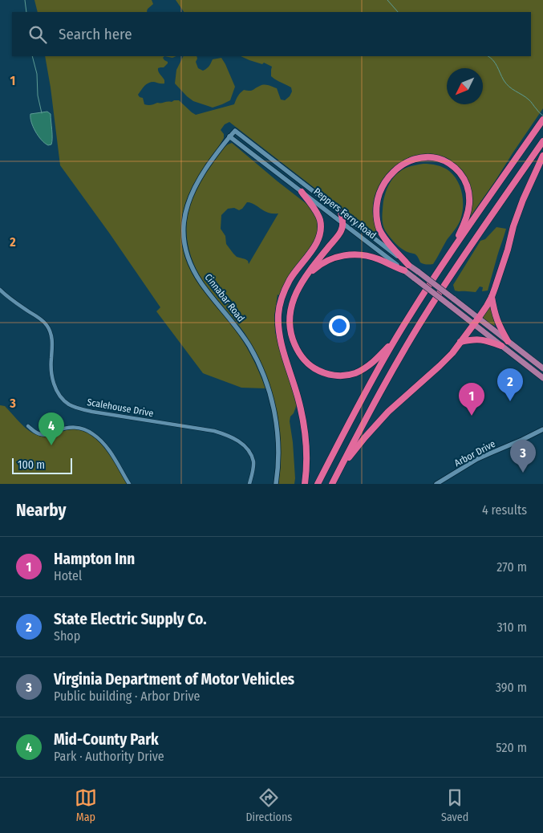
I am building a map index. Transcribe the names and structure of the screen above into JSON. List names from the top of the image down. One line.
{"streets":{"main road":["Peppers Ferry Road"],"street":["Cinnabar Road","Scalehouse Drive","Arbor Drive"]},"crossings":[["Peppers Ferry Road","Cinnabar Road"]],"scale_bar":"100 m","north":"bottom left","page":{"search":"Search here","pins":["2","1","4","3"],"scale":"100 m","heading":["Nearby","4 results"],"list":[{"mark":"1","name":"Hampton Inn","note":"Hotel","value":"270 m"},{"mark":"2","name":"State Electric Supply Co.","note":"Shop","value":"310 m"},{"mark":"3","name":"Virginia Department of Motor Vehicles","note":"Public building · Arbor Drive","value":"390 m"},{"mark":"4","name":"Mid-County Park","note":"Park · Authority Drive","value":"520 m"}],"nav":["Map","Directions","Saved"]},"grid":{"rows":["1","2","3"]}}
